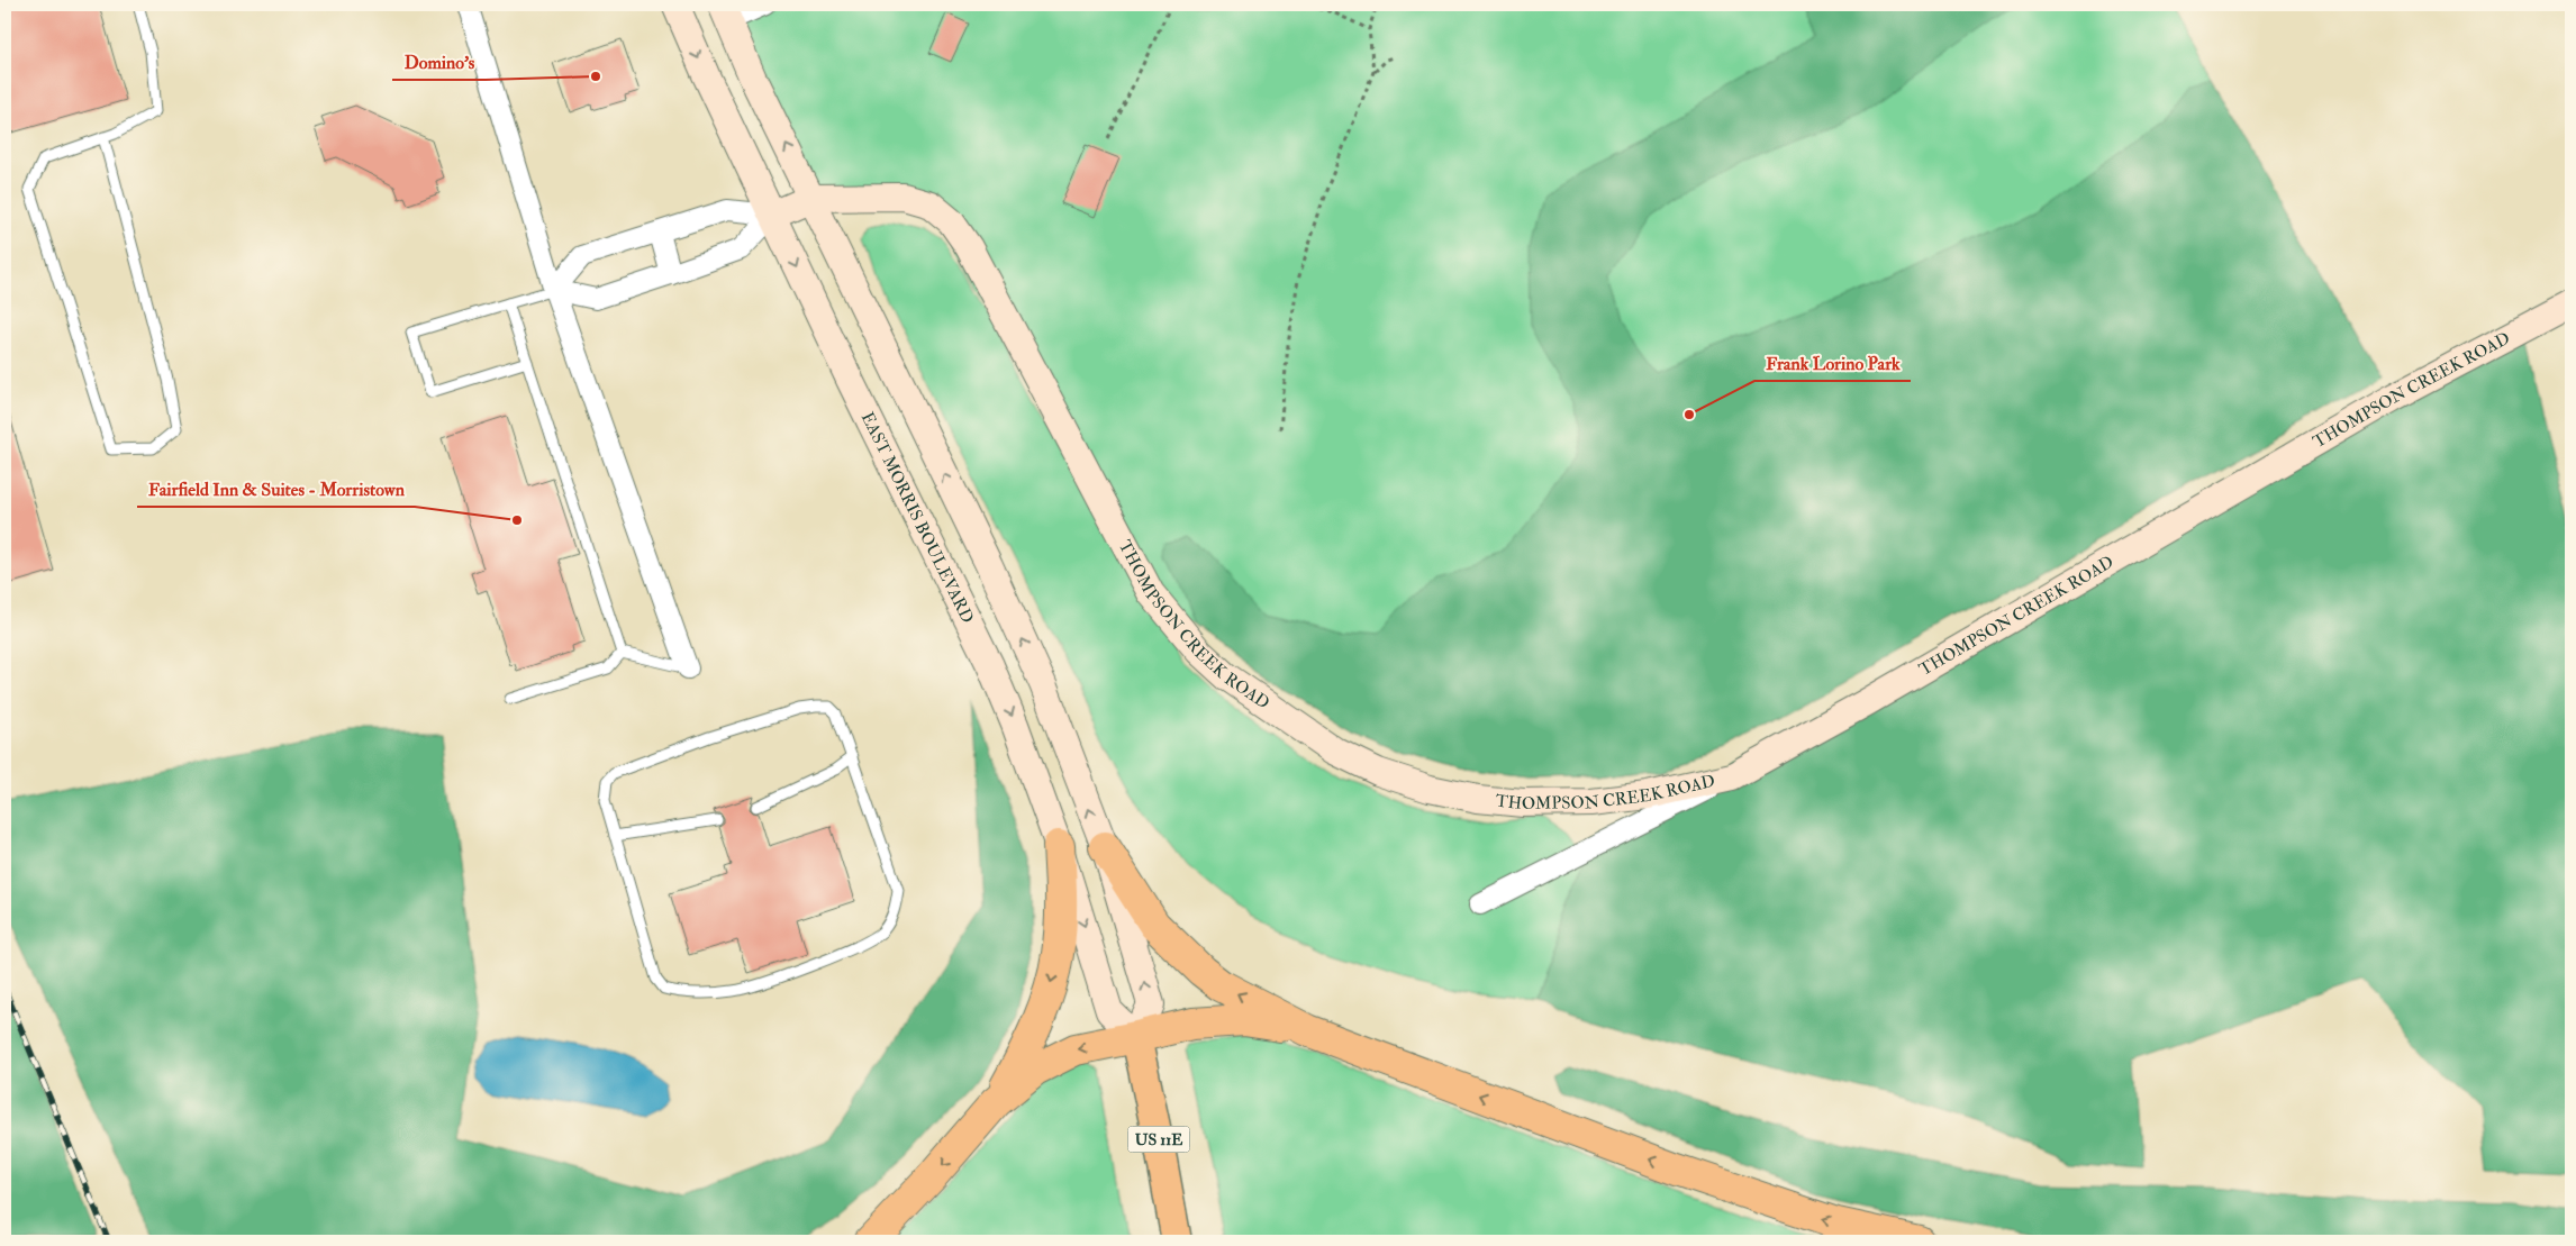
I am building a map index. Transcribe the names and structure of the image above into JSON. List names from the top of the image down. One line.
{"streets":{"main road":["THOMPSON CREEK ROAD","EAST MORRIS BOULEVARD","US 11E"]},"crossings":[["EAST MORRIS BOULEVARD","US 11E"]],"places":["Domino's","Frank Lorino Park","Fairfield Inn & Suites - Morristown"]}
